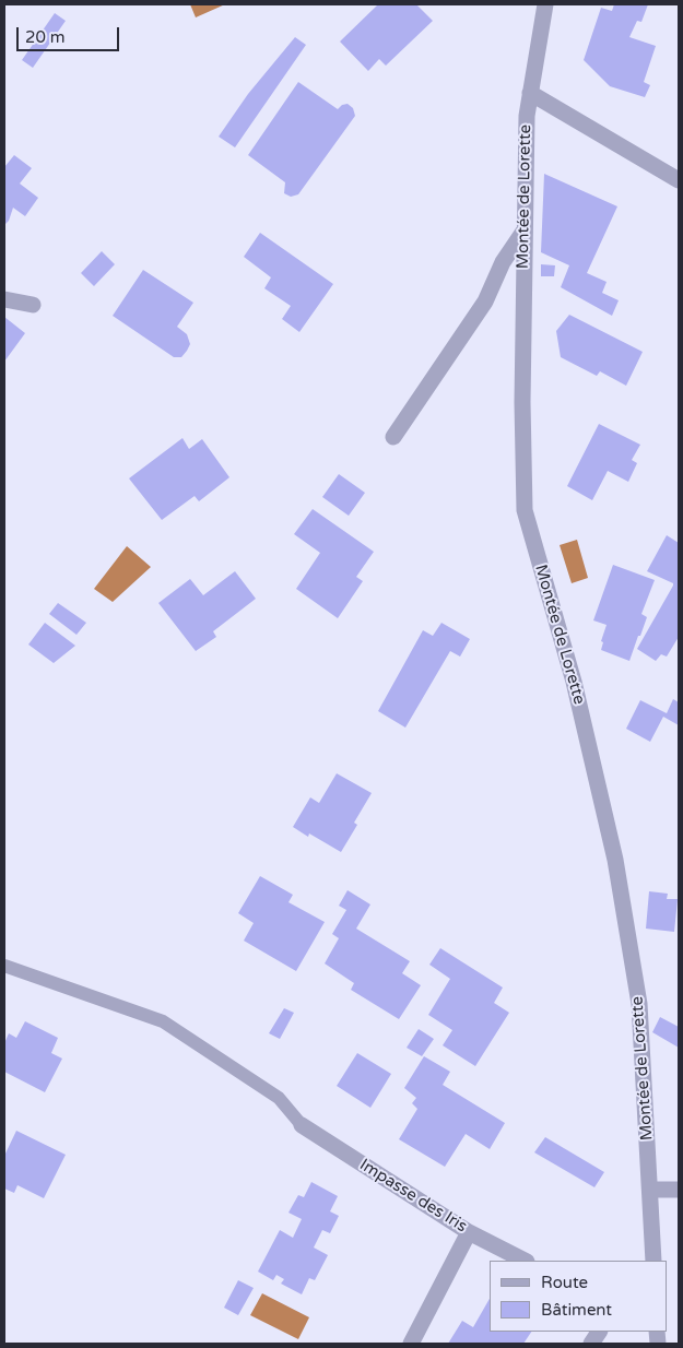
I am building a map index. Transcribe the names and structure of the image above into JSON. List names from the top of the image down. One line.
{"streets":{"street":["Montée de Lorette","Impasse des Iris"]},"legend":["Route","Bâtiment"],"scale_bar":"20 m"}
